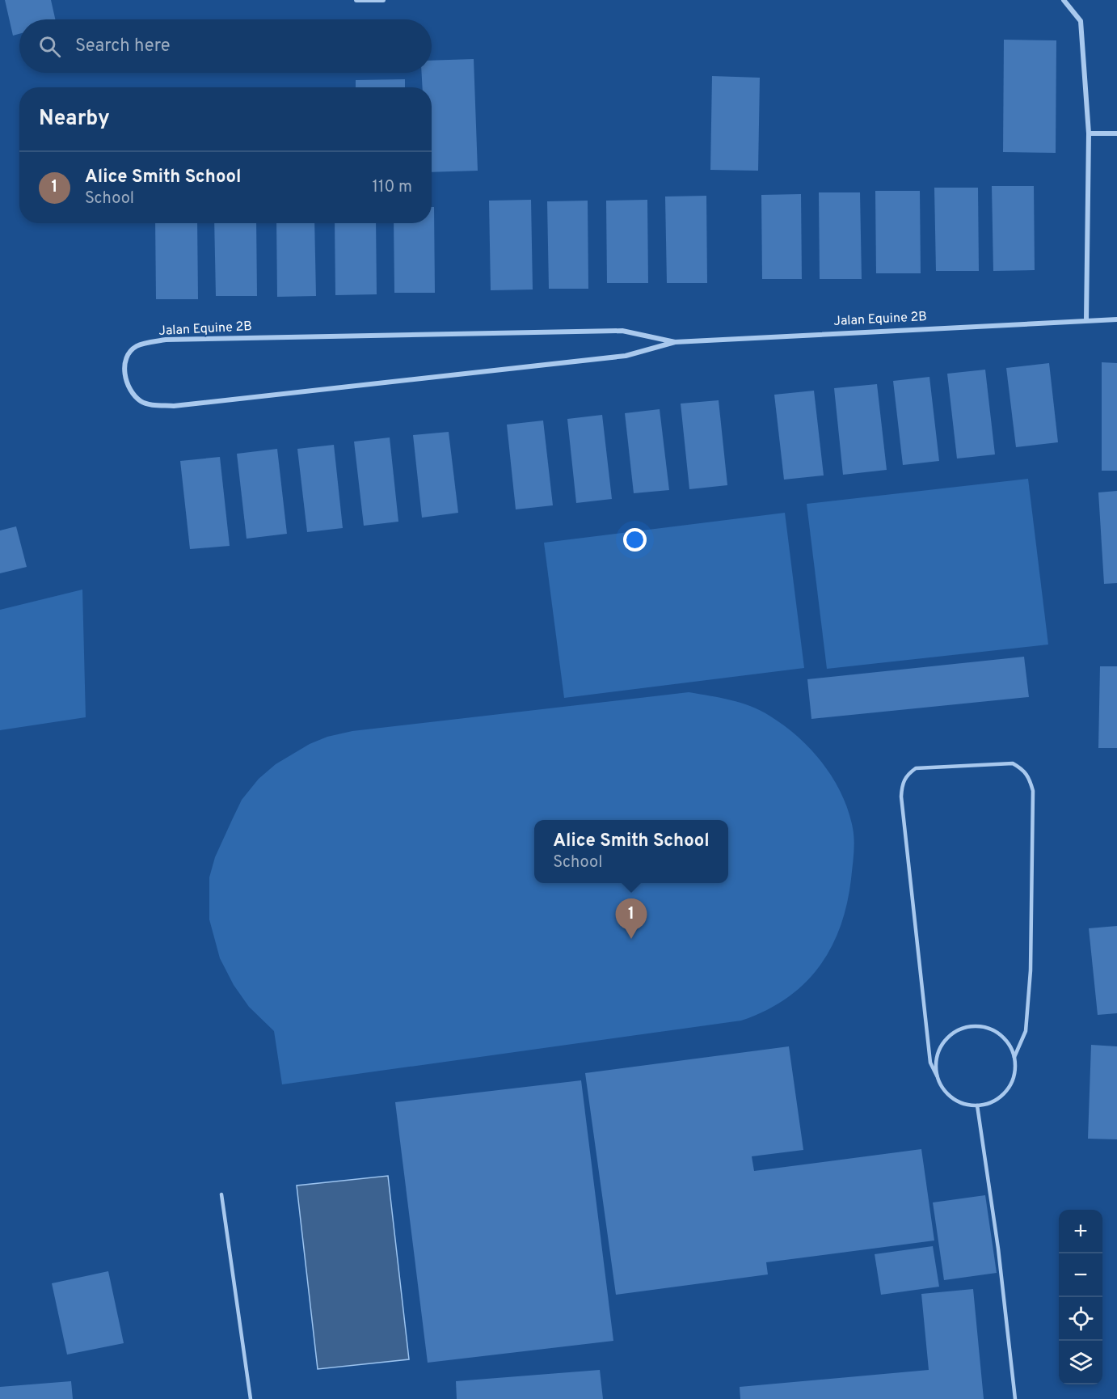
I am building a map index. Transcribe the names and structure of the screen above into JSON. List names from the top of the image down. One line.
{"streets":{"street":["Jalan Equine 2B"]},"page":{"search":"Search here","heading":"Nearby","list":[{"mark":"1","name":"Alice Smith School","note":"School","value":"110 m"}],"popup":["Alice Smith School","School"],"pins":"1","map_buttons":["+","−"]}}
